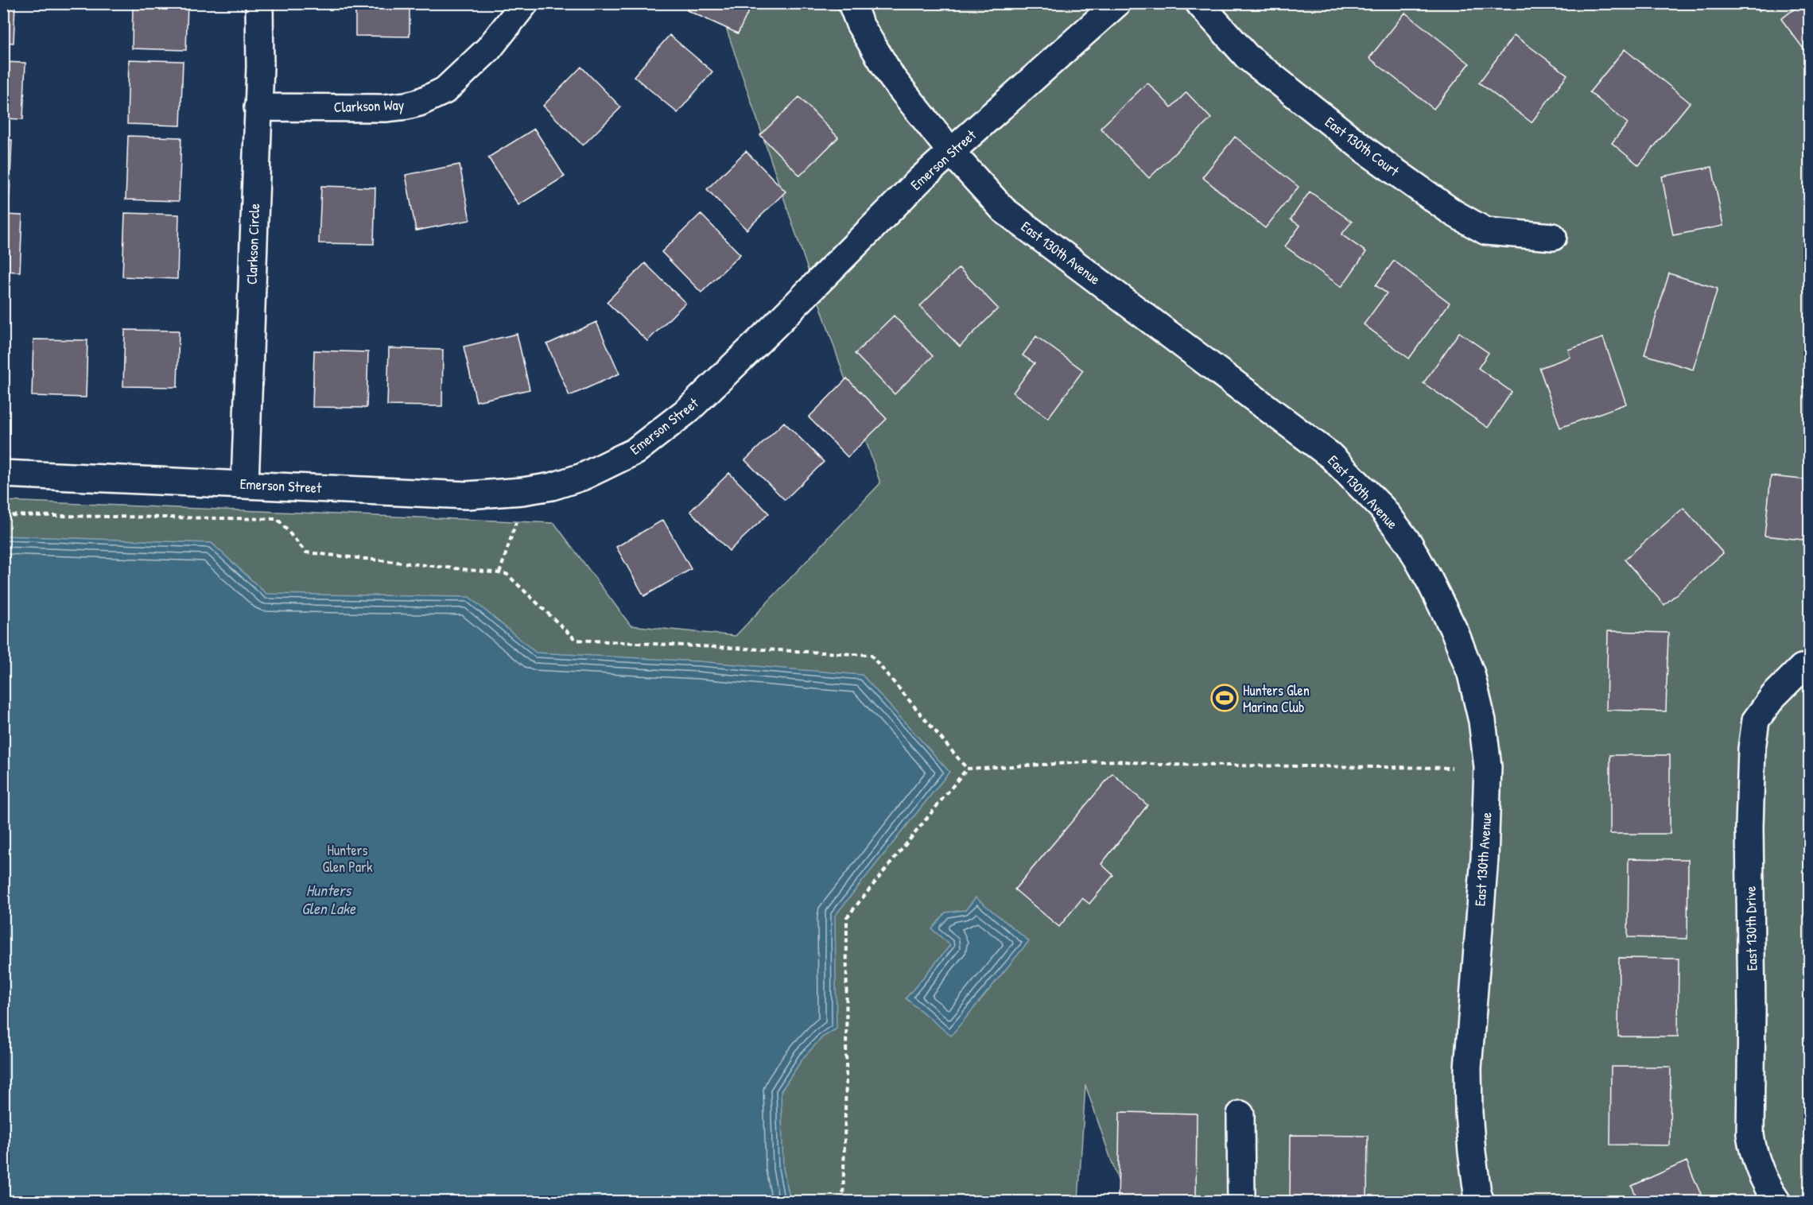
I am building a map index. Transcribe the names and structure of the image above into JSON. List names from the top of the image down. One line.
{"streets":{"street":["Clarkson Way","East 130th Court","Emerson Street","Clarkson Circle","East 130th Avenue","East 130th Drive"]},"crossings":[["Clarkson Way","Clarkson Circle"],["Emerson Street","Clarkson Circle"],["Emerson Street","East 130th Avenue"]],"water":["Hunters Glen Lake"],"parks":["Hunters Glen Park"],"places":{"sports":["Hunters Glen Marina Club"]}}
